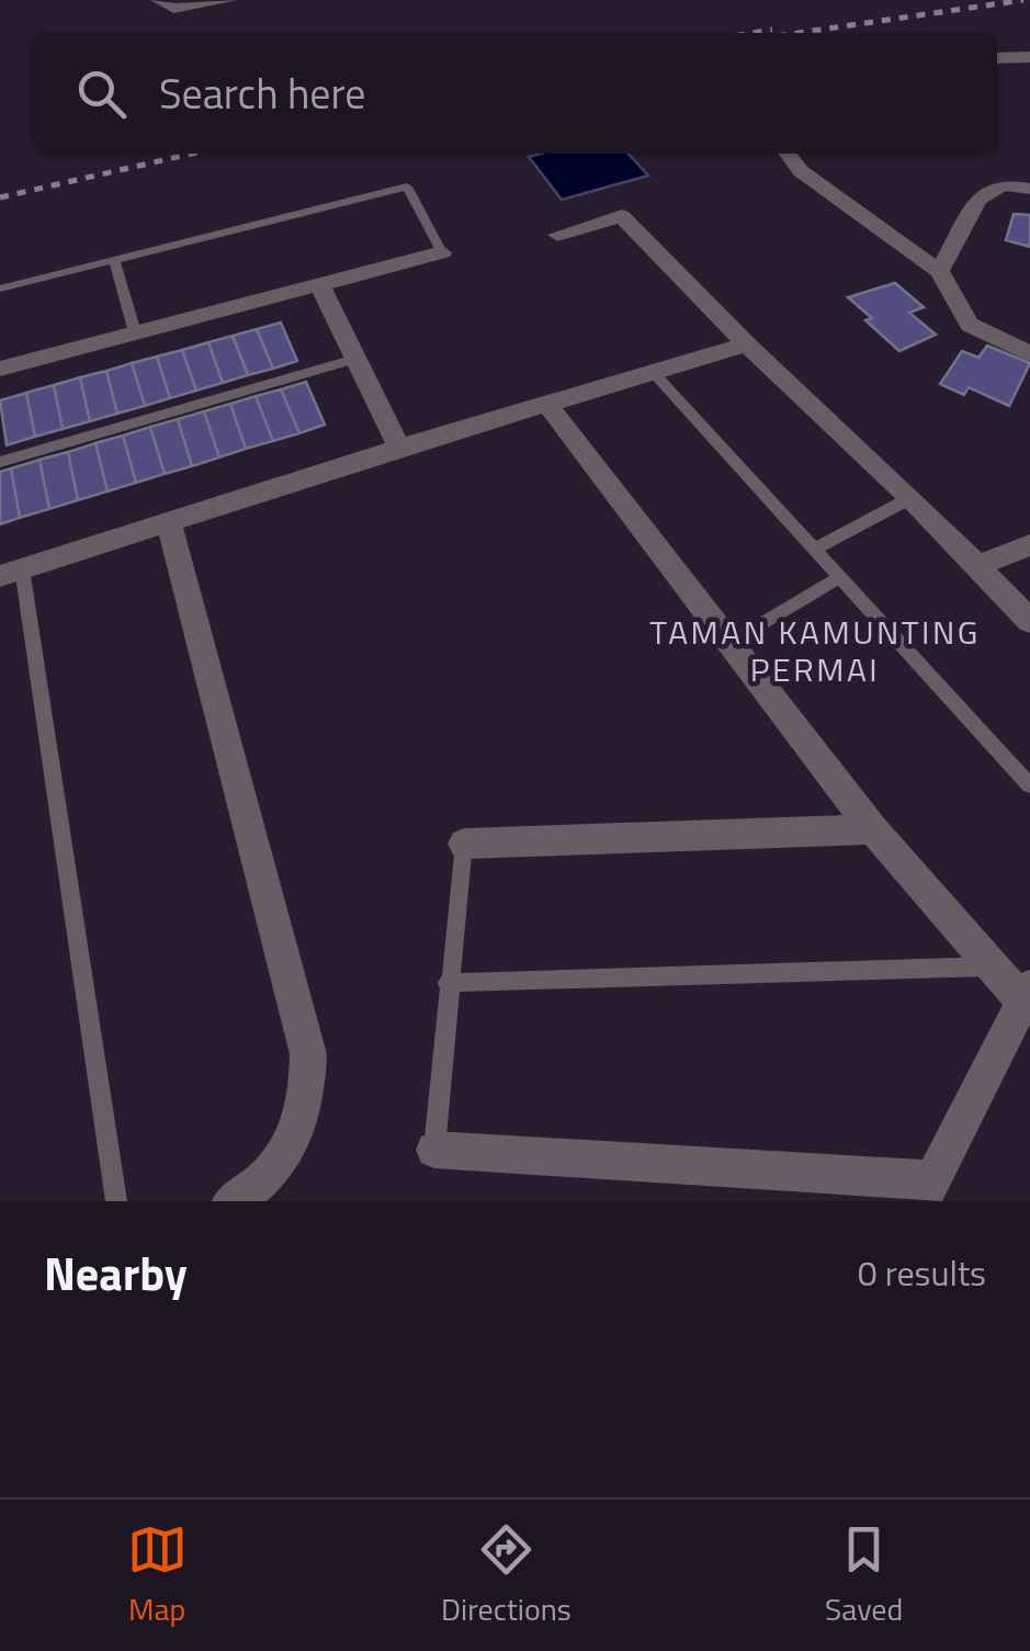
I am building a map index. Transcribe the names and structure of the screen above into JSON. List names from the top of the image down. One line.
{"districts":["TAMAN KAMUNTING PERMAI"],"page":{"search":"Search here","heading":["Nearby","0 results"],"nav":["Map","Directions","Saved"]}}
